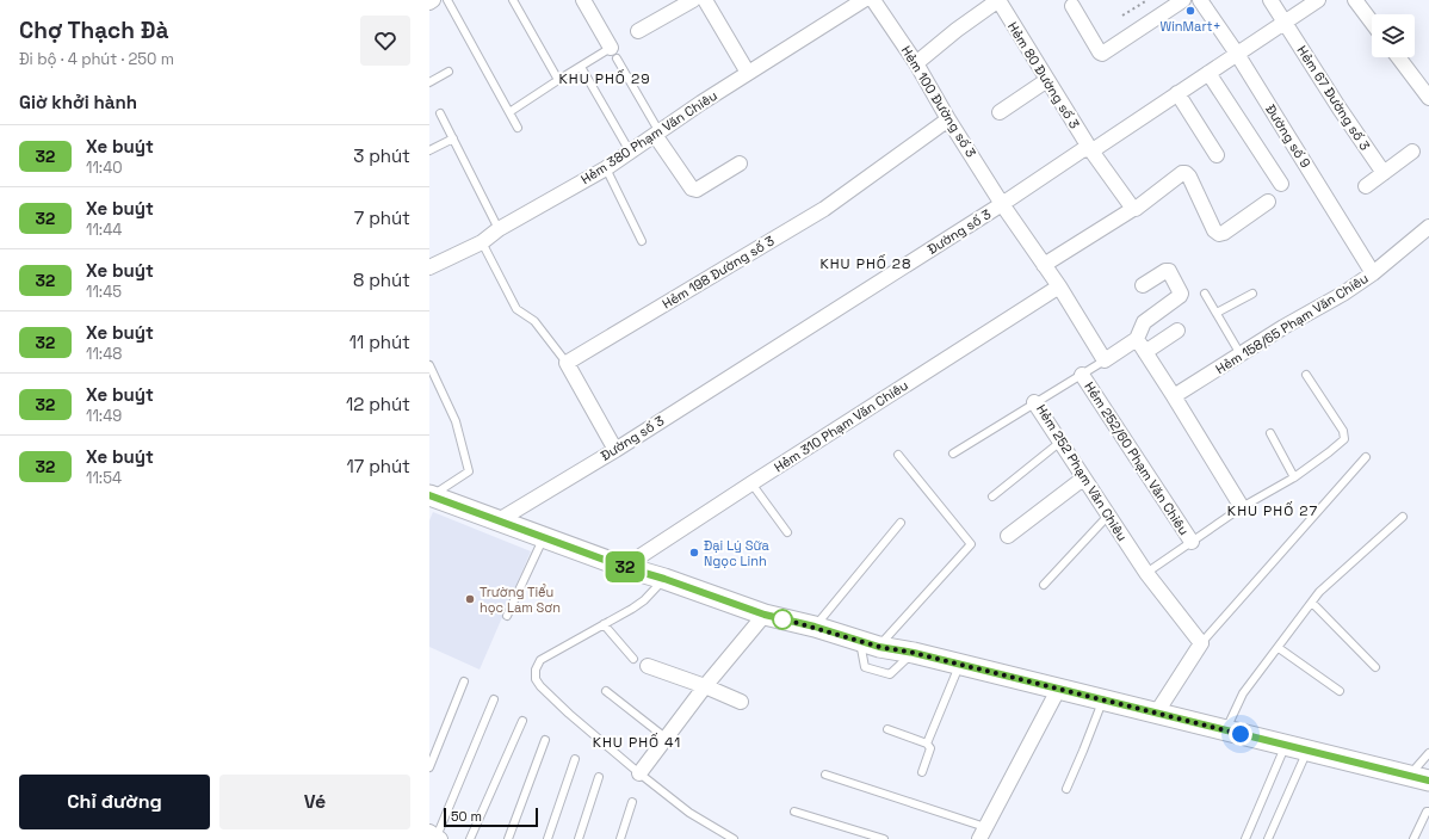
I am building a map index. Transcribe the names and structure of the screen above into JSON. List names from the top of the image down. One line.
{"streets":{"street":["Hẻm 80 Đường số 3","Hẻm 67 Đường số 3","Hẻm 100 Đường số 3","Đường số 9","Hẻm 380 Phạm Văn Chiêu","Đường số 3","Hẻm 198 Đường số 3","Hẻm 158/65 Phạm Văn Chiêu","Hẻm 310 Phạm Văn Chiêu","Hẻm 252/60 Phạm Văn Chiêu","Hẻm 252 Phạm Văn Chiêu"]},"crossings":[["Hẻm 80 Đường số 3","Đường số 3"],["Hẻm 67 Đường số 3","Đường số 3"],["Hẻm 100 Đường số 3","Đường số 3"],["Hẻm 100 Đường số 3","Hẻm 198 Đường số 3"],["Đường số 9","Đường số 3"],["Đường số 9","Hẻm 158/65 Phạm Văn Chiêu"],["Hẻm 252/60 Phạm Văn Chiêu","Hẻm 252 Phạm Văn Chiêu"]],"districts":["KHU PHỐ 29","KHU PHỐ 28","KHU PHỐ 27","KHU PHỐ 41"],"places":["WinMart+","Đại Lý Sữa Ngọc Linh","Trường Tiểu học Lam Sơn"],"lines":["bus line 32"],"scale_bar":"50 m","page":{"heading":[["Chợ Thạch Đà","Đi bộ · 4 phút · 250 m"],"Giờ khởi hành"],"on_map":"32","list":[{"mark":"32","name":"Xe buýt","note":"11:40","value":"3 phút"},{"mark":"32","name":"Xe buýt","note":"11:44","value":"7 phút"},{"mark":"32","name":"Xe buýt","note":"11:45","value":"8 phút"},{"mark":"32","name":"Xe buýt","note":"11:48","value":"11 phút"},{"mark":"32","name":"Xe buýt","note":"11:49","value":"12 phút"},{"mark":"32","name":"Xe buýt","note":"11:54","value":"17 phút"}],"buttons":["Chỉ đường","Vé"],"scale":"50 m"}}
